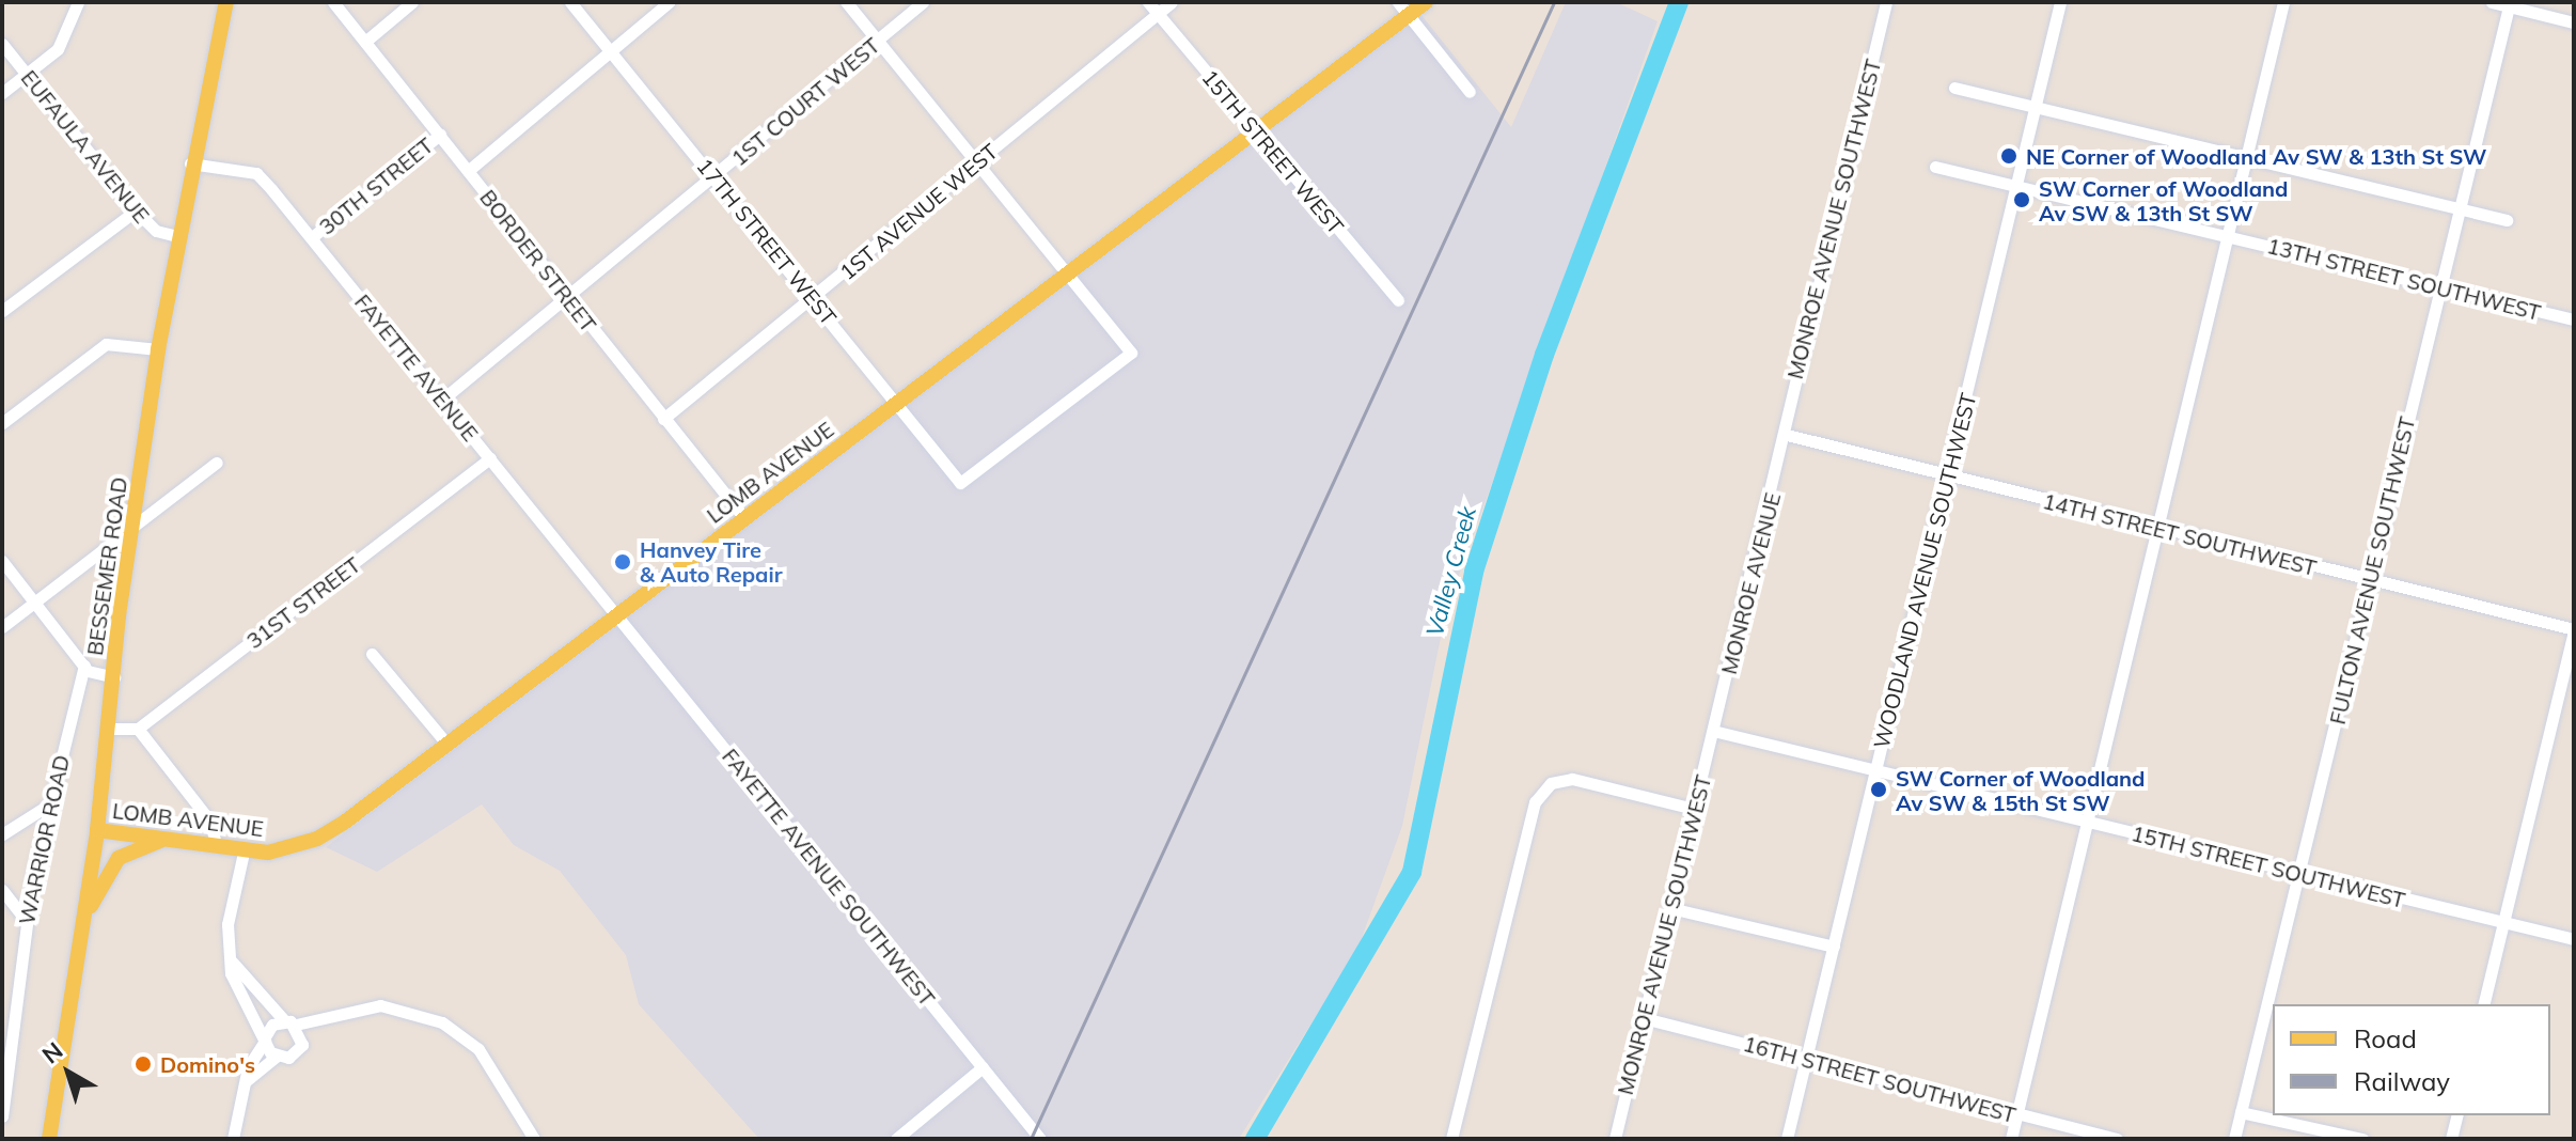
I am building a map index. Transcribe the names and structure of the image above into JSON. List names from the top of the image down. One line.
{"streets":{"main road":["LOMB AVENUE","BESSEMER ROAD"],"street":["1ST COURT WEST","EUFAULA AVENUE","15TH STREET WEST","30TH STREET","1ST AVENUE WEST","MONROE AVENUE SOUTHWEST","17TH STREET WEST","BORDER STREET","13TH STREET SOUTHWEST","FAYETTE AVENUE","14TH STREET SOUTHWEST","WOODLAND AVENUE SOUTHWEST","FULTON AVENUE SOUTHWEST","MONROE AVENUE","31ST STREET","WARRIOR ROAD","15TH STREET SOUTHWEST","FAYETTE AVENUE SOUTHWEST","16TH STREET SOUTHWEST"]},"crossings":[["1ST COURT WEST","17TH STREET WEST"],["1ST COURT WEST","BORDER STREET"],["EUFAULA AVENUE","BESSEMER ROAD"],["15TH STREET WEST","1ST AVENUE WEST"],["15TH STREET WEST","LOMB AVENUE"],["30TH STREET","BORDER STREET"],["30TH STREET","FAYETTE AVENUE"],["1ST AVENUE WEST","17TH STREET WEST"],["1ST AVENUE WEST","BORDER STREET"],["MONROE AVENUE SOUTHWEST","14TH STREET SOUTHWEST"],["MONROE AVENUE SOUTHWEST","MONROE AVENUE"],["MONROE AVENUE SOUTHWEST","15TH STREET SOUTHWEST"],["MONROE AVENUE SOUTHWEST","16TH STREET SOUTHWEST"],["17TH STREET WEST","LOMB AVENUE"],["BORDER STREET","LOMB AVENUE"],["13TH STREET SOUTHWEST","WOODLAND AVENUE SOUTHWEST"],["13TH STREET SOUTHWEST","FULTON AVENUE SOUTHWEST"],["FAYETTE AVENUE","LOMB AVENUE"],["FAYETTE AVENUE","BESSEMER ROAD"],["FAYETTE AVENUE","31ST STREET"],["FAYETTE AVENUE","FAYETTE AVENUE SOUTHWEST"],["LOMB AVENUE","BESSEMER ROAD"],["LOMB AVENUE","FAYETTE AVENUE SOUTHWEST"],["14TH STREET SOUTHWEST","WOODLAND AVENUE SOUTHWEST"],["14TH STREET SOUTHWEST","FULTON AVENUE SOUTHWEST"],["14TH STREET SOUTHWEST","MONROE AVENUE"],["WOODLAND AVENUE SOUTHWEST","15TH STREET SOUTHWEST"],["WOODLAND AVENUE SOUTHWEST","16TH STREET SOUTHWEST"],["FULTON AVENUE SOUTHWEST","15TH STREET SOUTHWEST"],["MONROE AVENUE","15TH STREET SOUTHWEST"]],"water":["Valley Creek"],"places":["NE Corner of Woodland Av SW & 13th St SW","SW Corner of Woodland Av SW & 13th St SW","Hanvey Tire & Auto Repair","SW Corner of Woodland Av SW & 15th St SW","Domino's"],"legend":["Road","Railway"],"north":"top left"}
